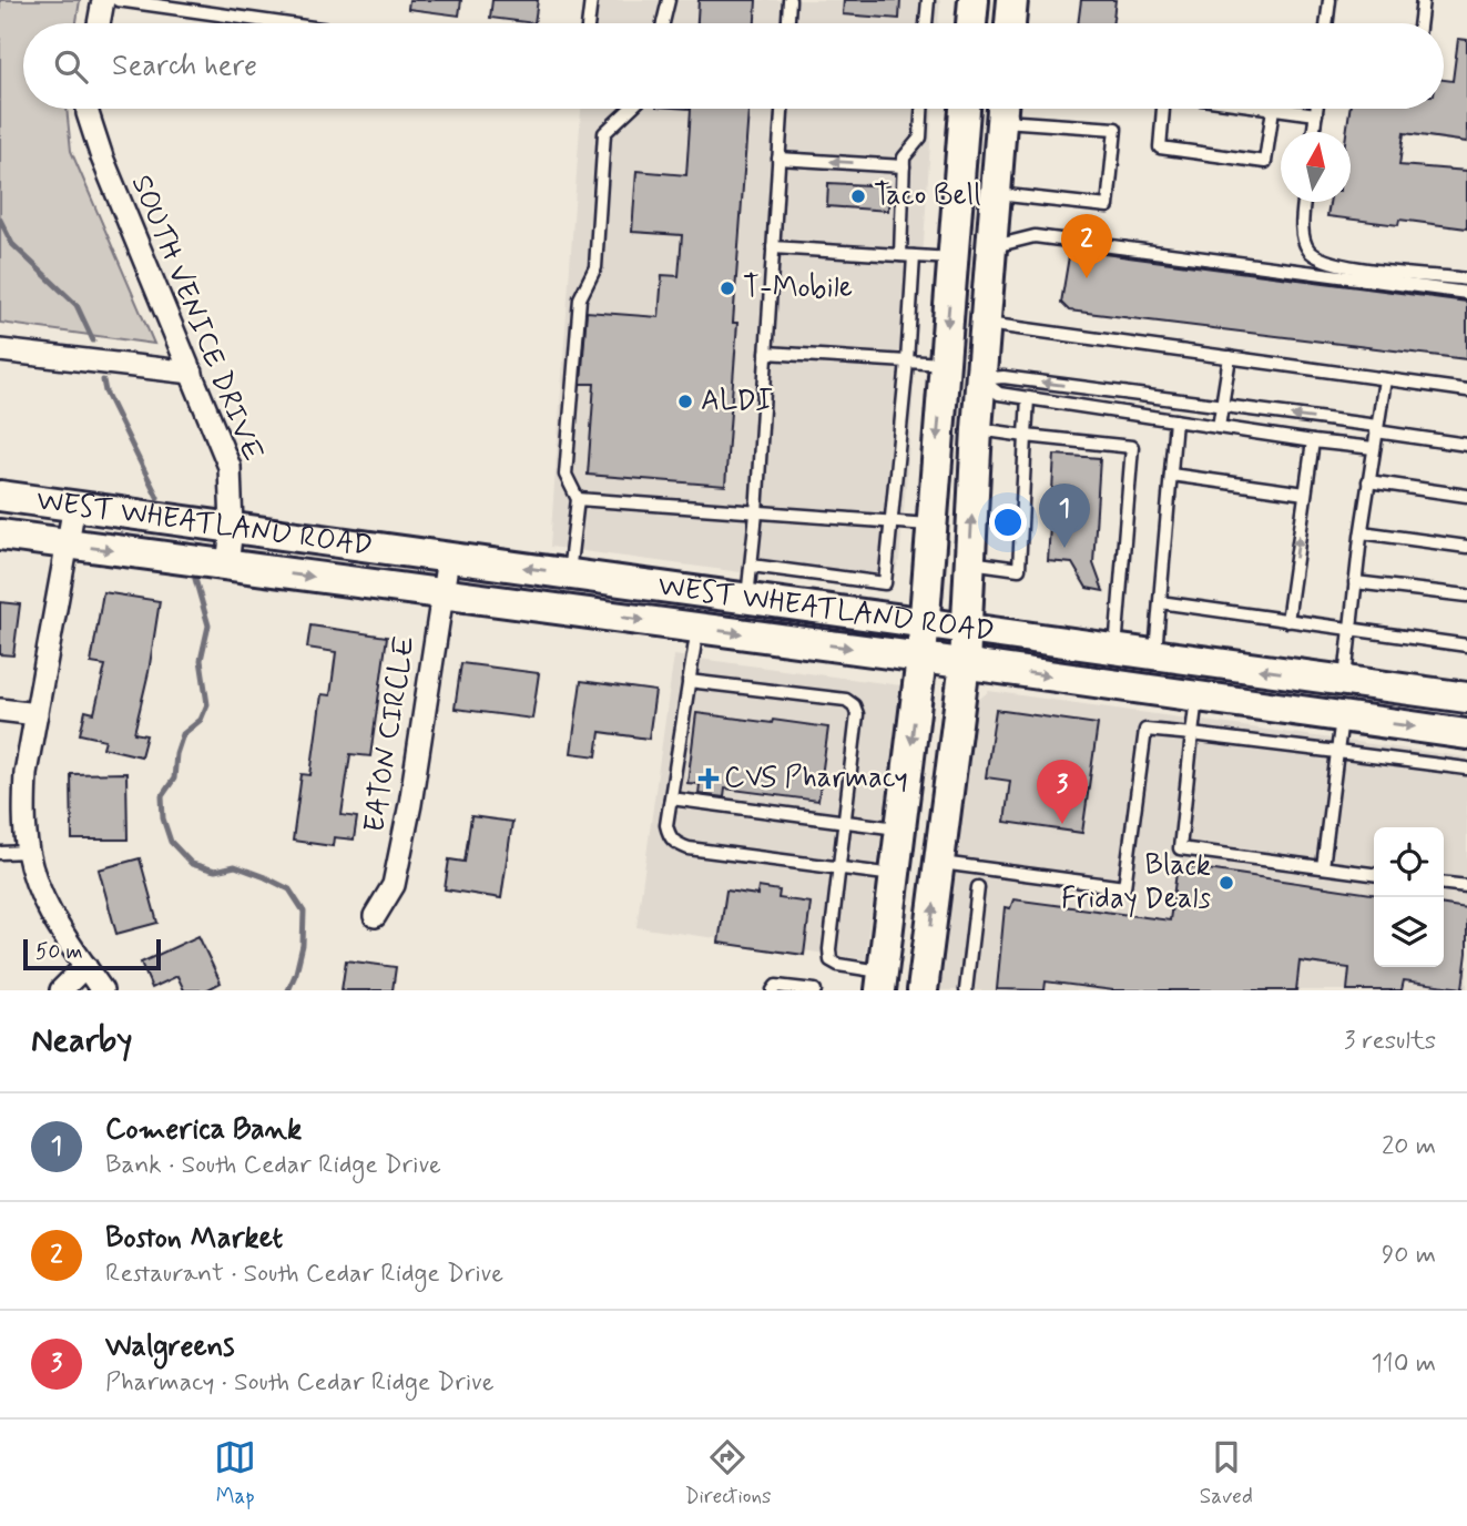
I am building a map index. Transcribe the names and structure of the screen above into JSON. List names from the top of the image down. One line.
{"streets":{"main road":["WEST WHEATLAND ROAD"],"street":["SOUTH VENICE DRIVE","EATON CIRCLE"]},"crossings":[["SOUTH VENICE DRIVE","WEST WHEATLAND ROAD"],["WEST WHEATLAND ROAD","EATON CIRCLE"]],"places":{"other":["Taco Bell","T-Mobile","ALDI","Black Friday Deals"],"health":["CVS Pharmacy"]},"scale_bar":"50 m","north":"top","page":{"search":"Search here","pins":["2","1","3"],"scale":"50 m","heading":["Nearby","3 results"],"list":[{"mark":"1","name":"Comerica Bank","note":"Bank · South Cedar Ridge Drive","value":"20 m"},{"mark":"2","name":"Boston Market","note":"Restaurant · South Cedar Ridge Drive","value":"90 m"},{"mark":"3","name":"Walgreens","note":"Pharmacy · South Cedar Ridge Drive","value":"110 m"}],"nav":["Map","Directions","Saved"]}}
